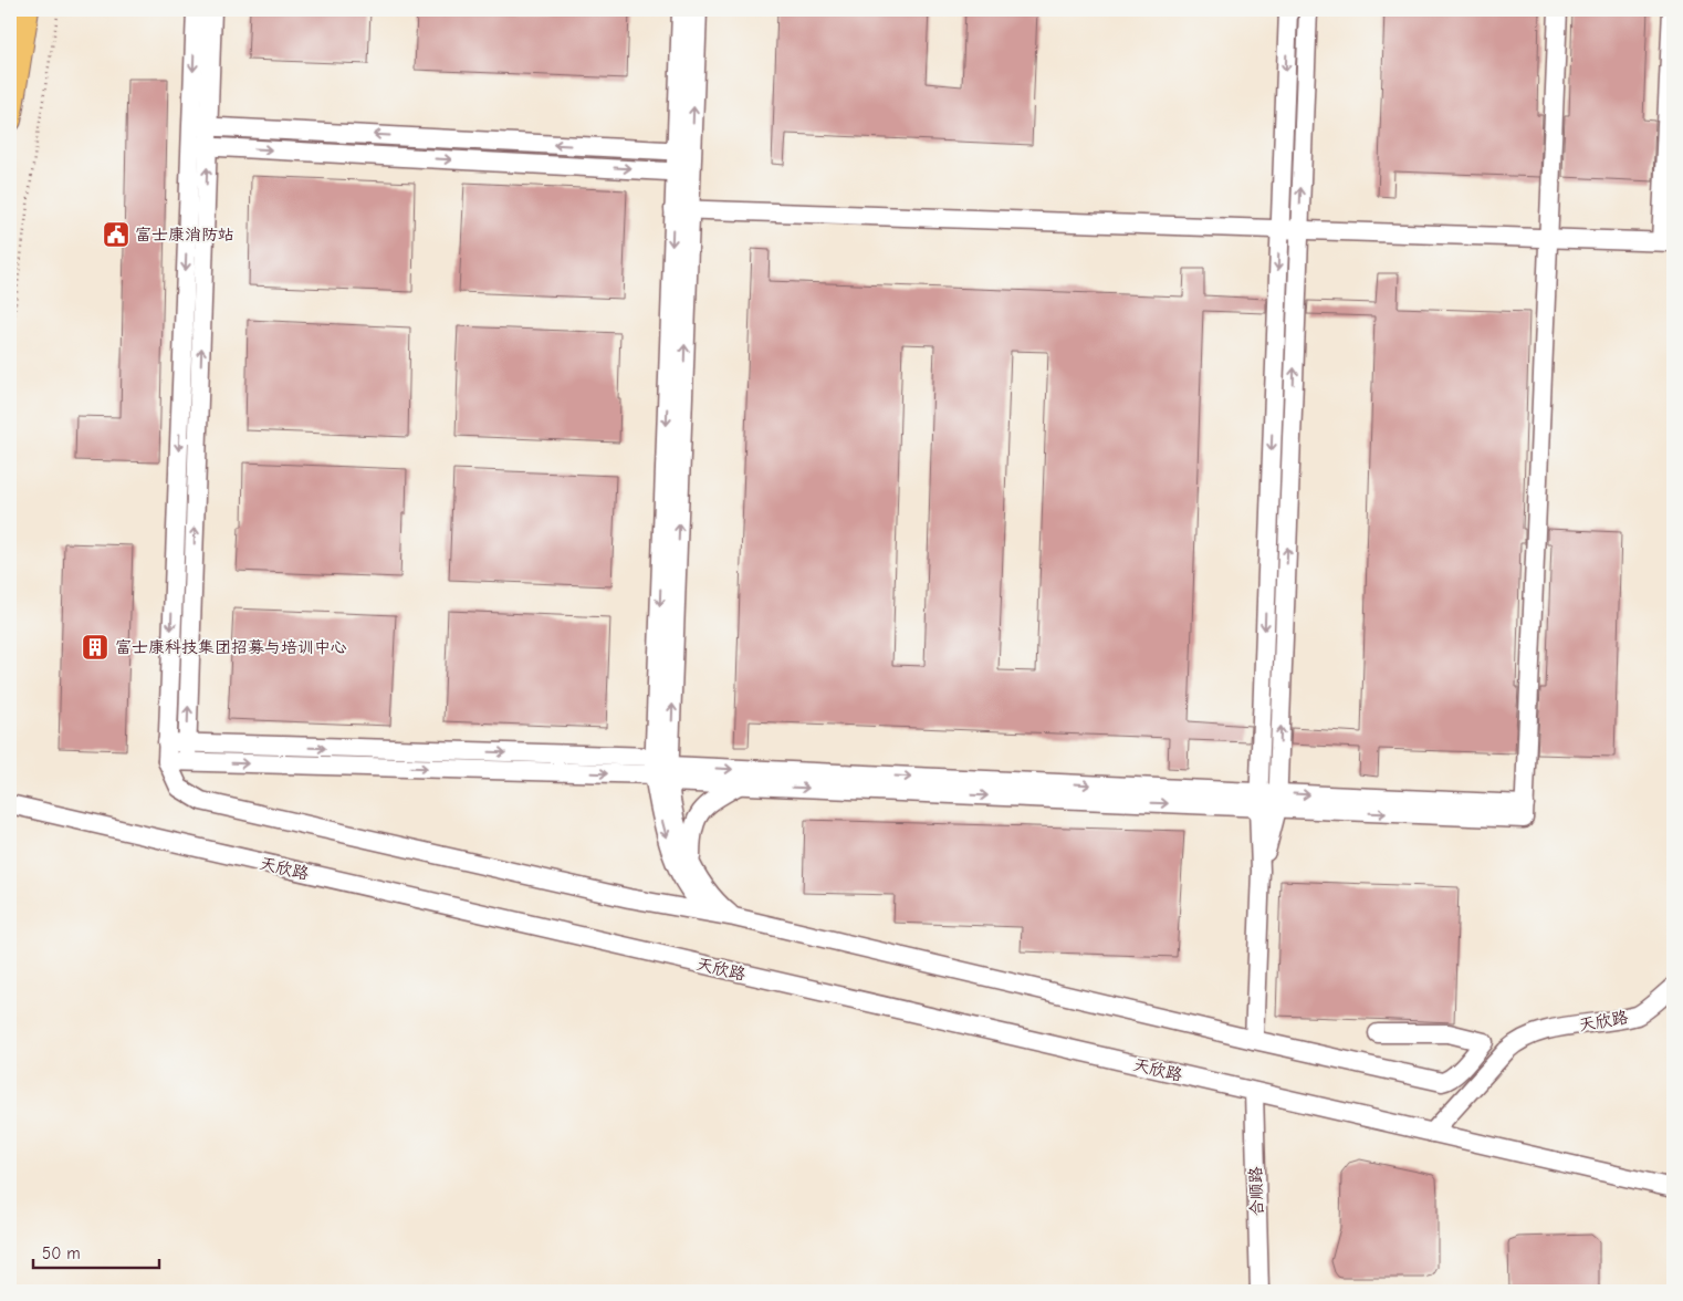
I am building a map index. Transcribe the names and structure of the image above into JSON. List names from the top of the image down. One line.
{"streets":{"street":["天欣路","合顺路"]},"crossings":[["天欣路","合顺路"]],"places":{"public building":["富士康消防站"],"building":["富士康科技集团招募与培训中心"]},"scale_bar":"50 m"}
